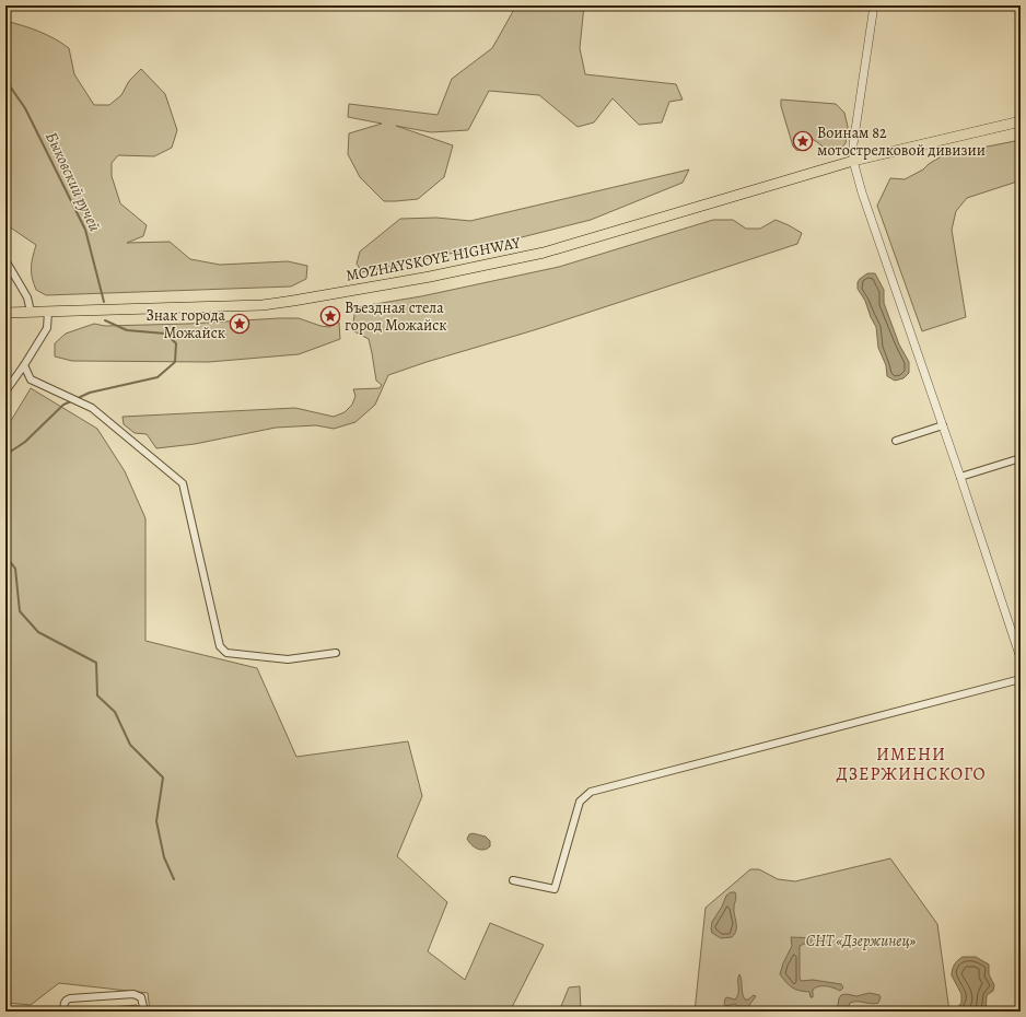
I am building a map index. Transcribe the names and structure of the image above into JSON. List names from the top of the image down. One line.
{"streets":{"main road":["MOZHAYSKOYE HIGHWAY"]},"districts":["ИМЕНИ ДЗЕРЖИНСКОГО"],"water":["Быковский ручей"],"parks":["СНТ «Дзержинец»"],"places":{"place":["Воинам 82 мотострелковой дивизии","Въездная стела город Можайск","Знак города Можайск"]}}
